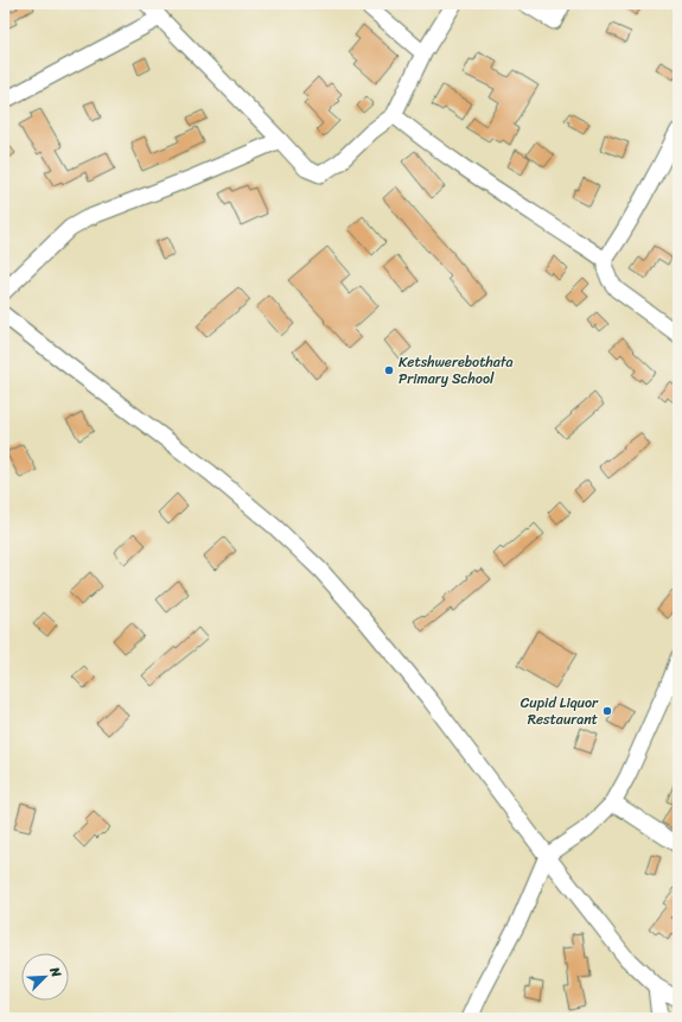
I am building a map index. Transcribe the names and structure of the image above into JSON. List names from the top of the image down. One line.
{"places":["Ketshwerebothata Primary School","Cupid Liquor Restaurant"],"north":"top right"}
